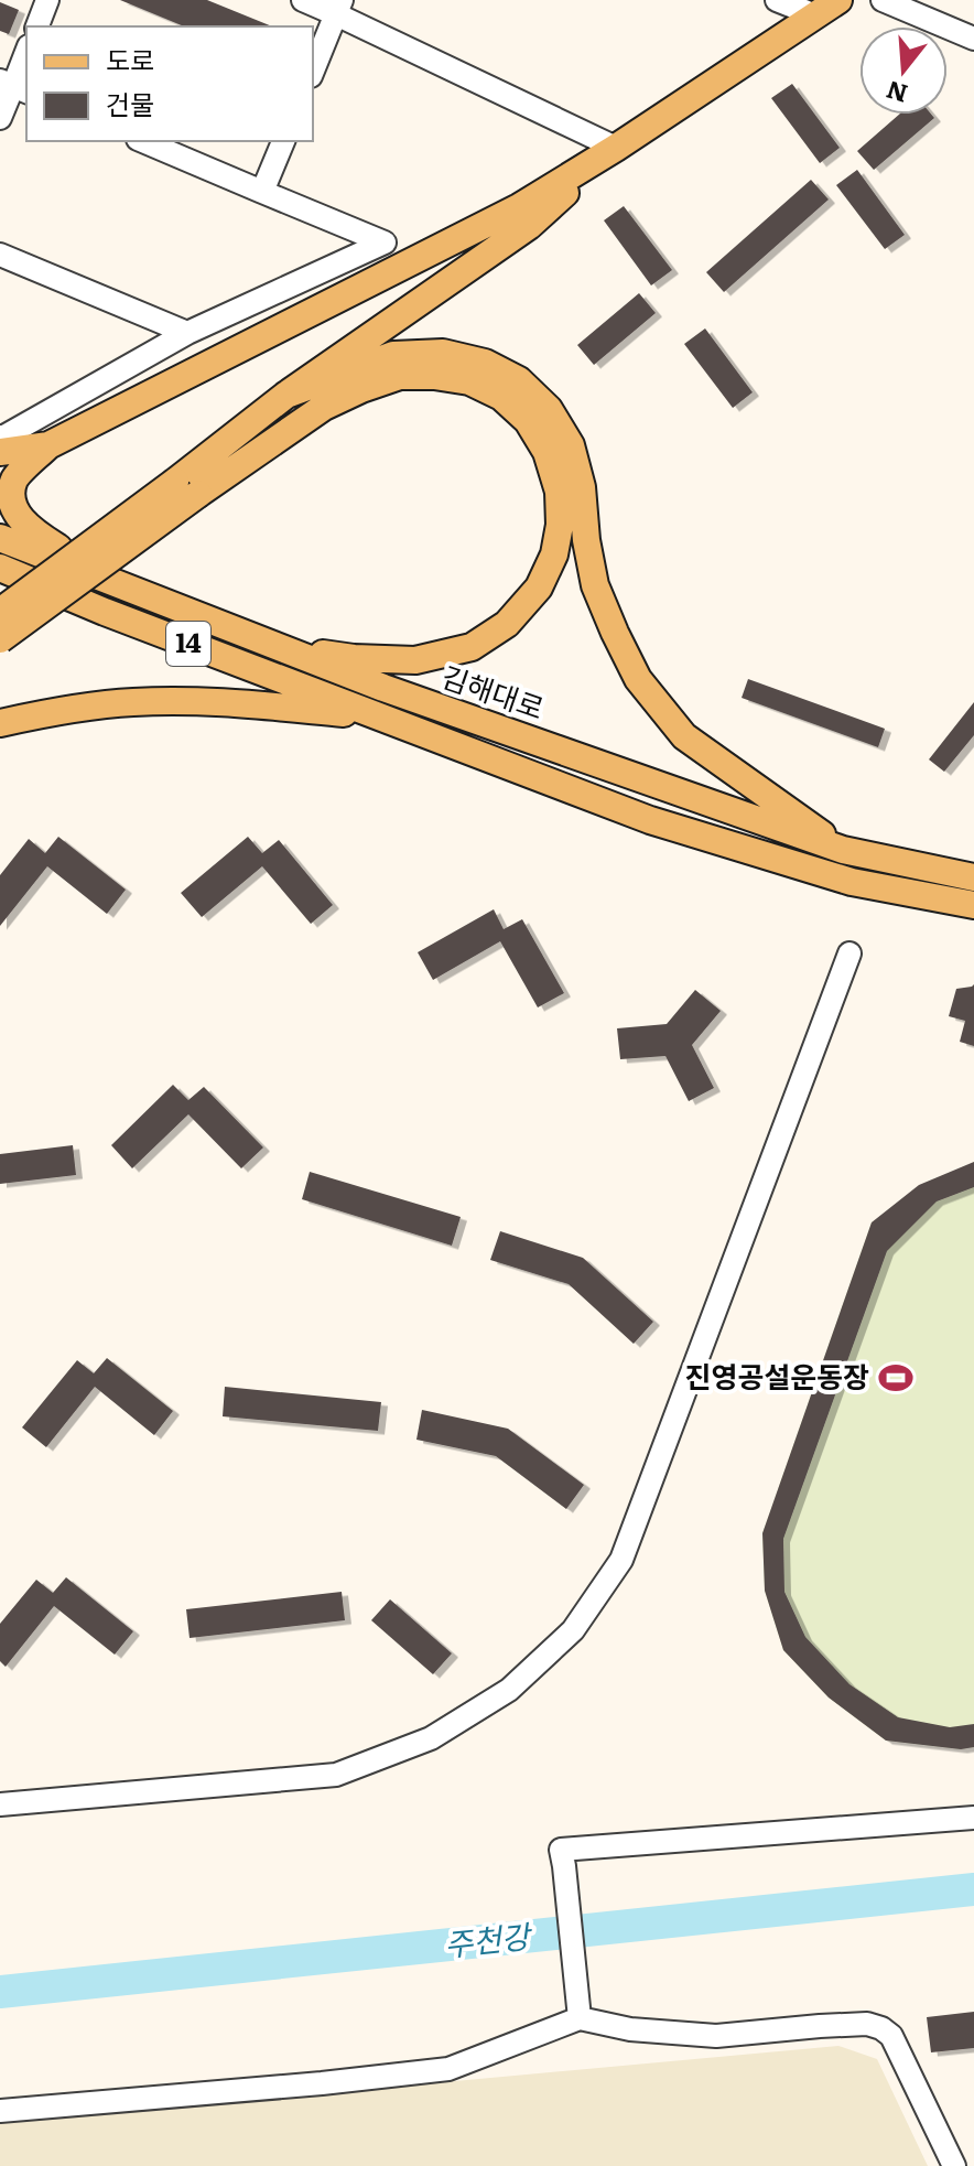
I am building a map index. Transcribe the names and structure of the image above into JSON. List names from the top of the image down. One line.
{"streets":{"main road":["14","김해대로"]},"water":["주천강"],"places":{"sports":["진영공설운동장"]},"legend":["도로","건물"],"north":"bottom"}
